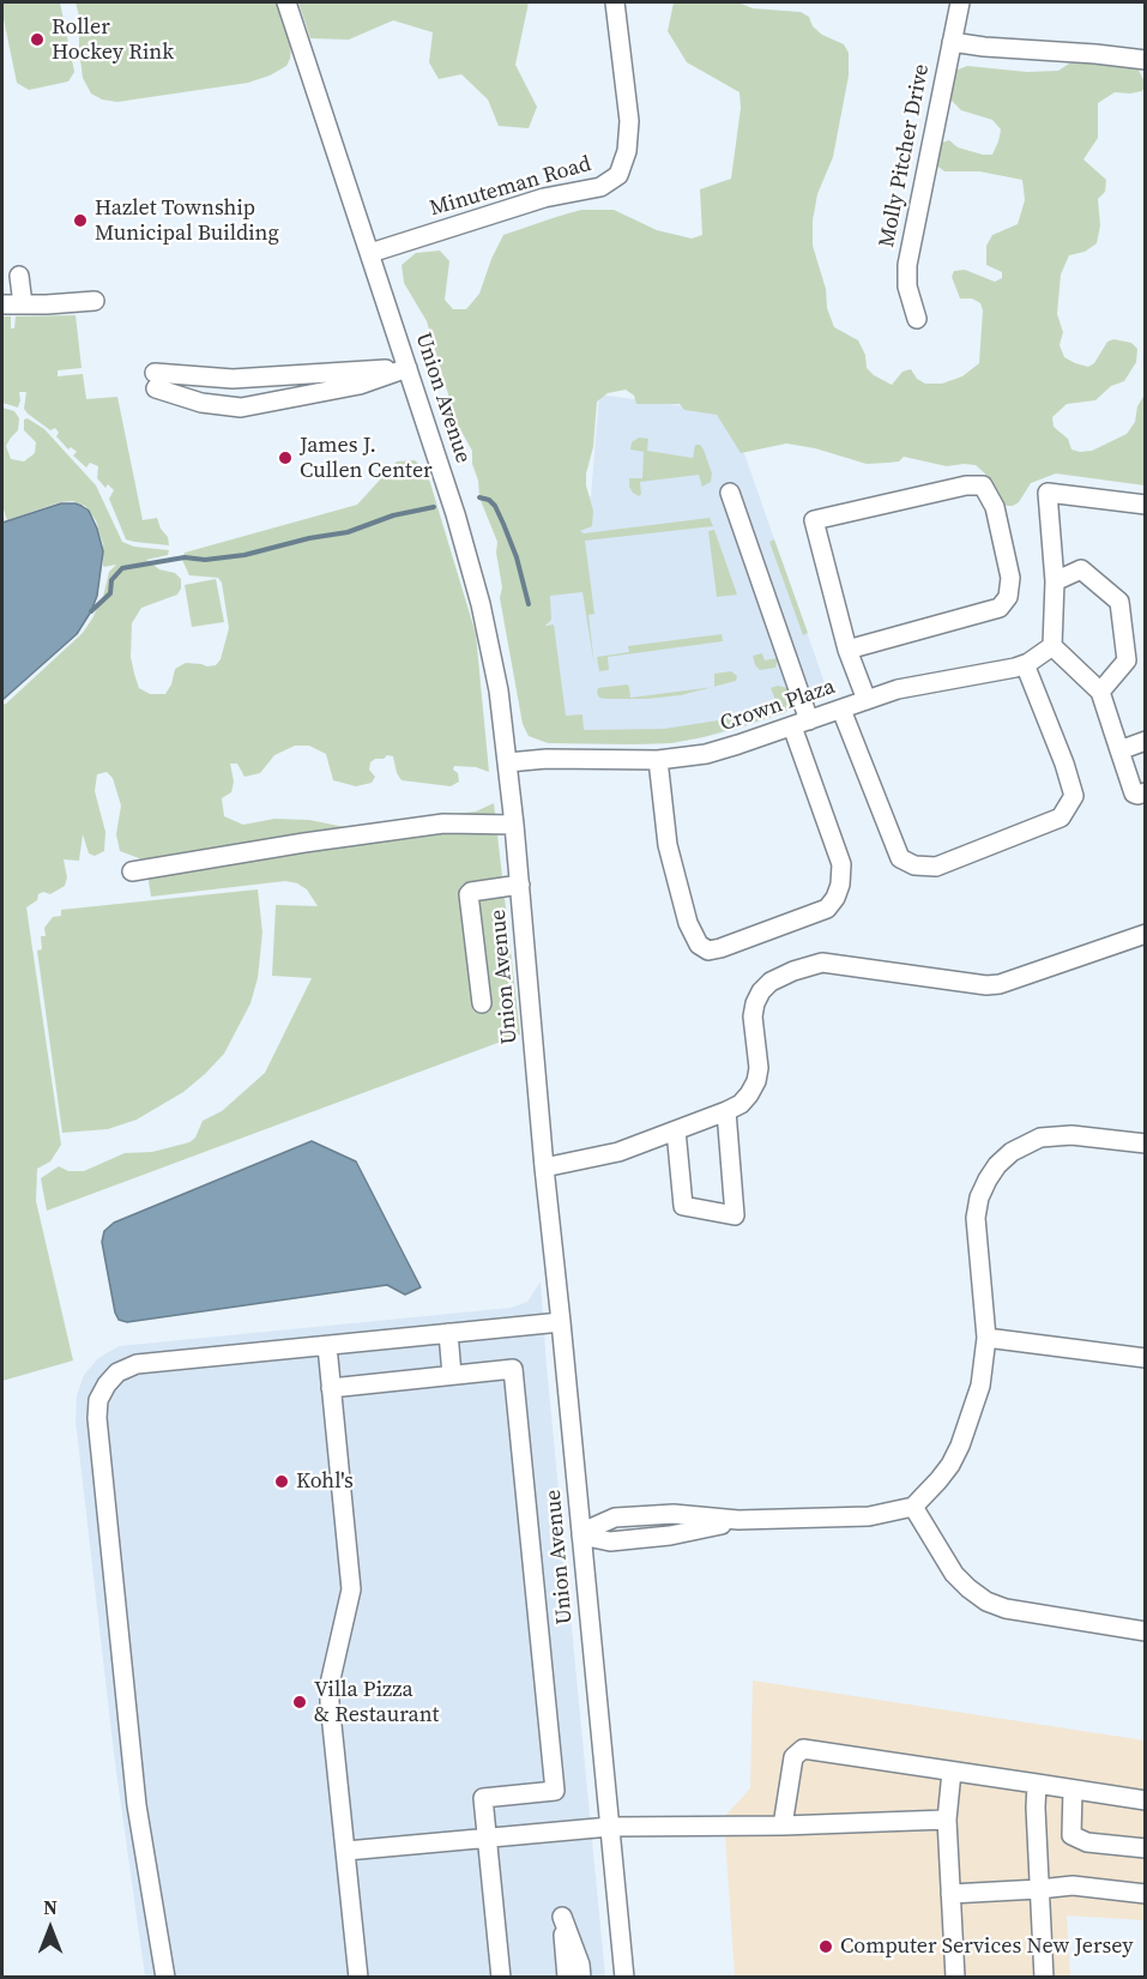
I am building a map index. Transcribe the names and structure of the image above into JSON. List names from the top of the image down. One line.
{"streets":{"street":["Molly Pitcher Drive","Minuteman Road","Union Avenue","Crown Plaza"]},"crossings":[["Minuteman Road","Union Avenue"],["Union Avenue","Crown Plaza"]],"places":["Roller Hockey Rink","Hazlet Township Municipal Building","James J. Cullen Center","Kohl's","Villa Pizza & Restaurant","Computer Services New Jersey"],"north":"top"}
